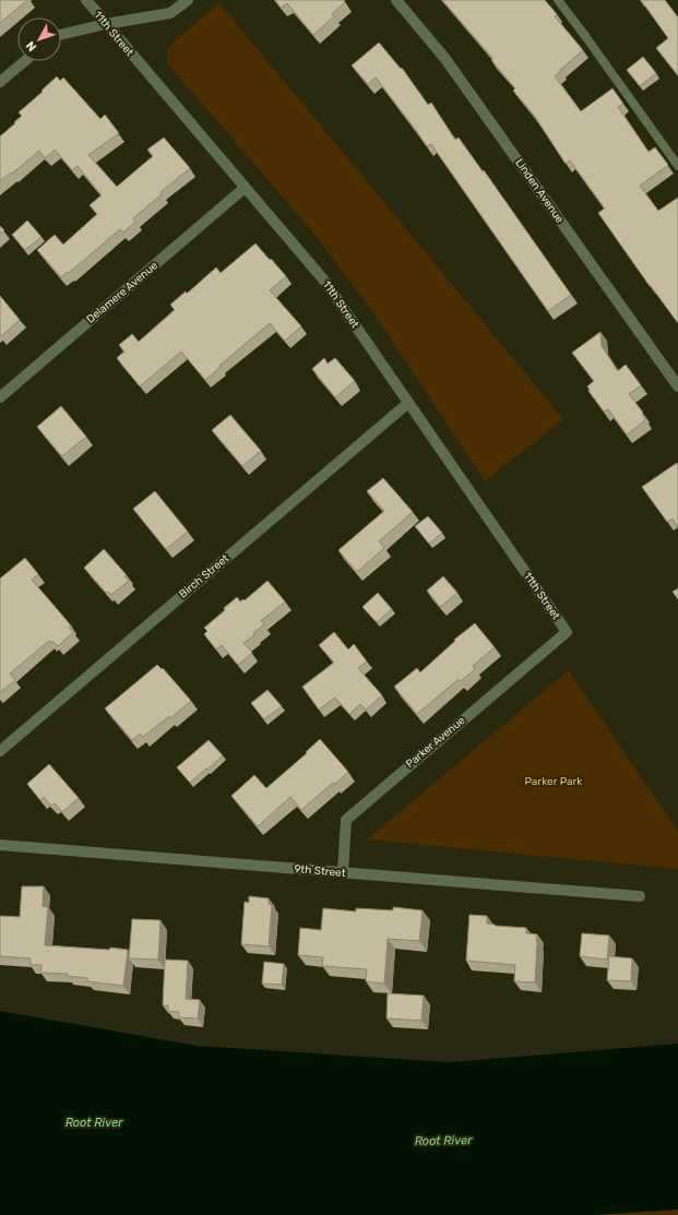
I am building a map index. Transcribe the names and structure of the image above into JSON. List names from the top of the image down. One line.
{"streets":{"street":["11th Street","Linden Avenue","Delamere Avenue","Birch Street","Parker Avenue","9th Street"]},"crossings":[["11th Street","Delamere Avenue"],["11th Street","Birch Street"],["11th Street","Parker Avenue"],["Parker Avenue","9th Street"]],"water":["Root River"],"parks":["Parker Park"],"north":"bottom left"}
